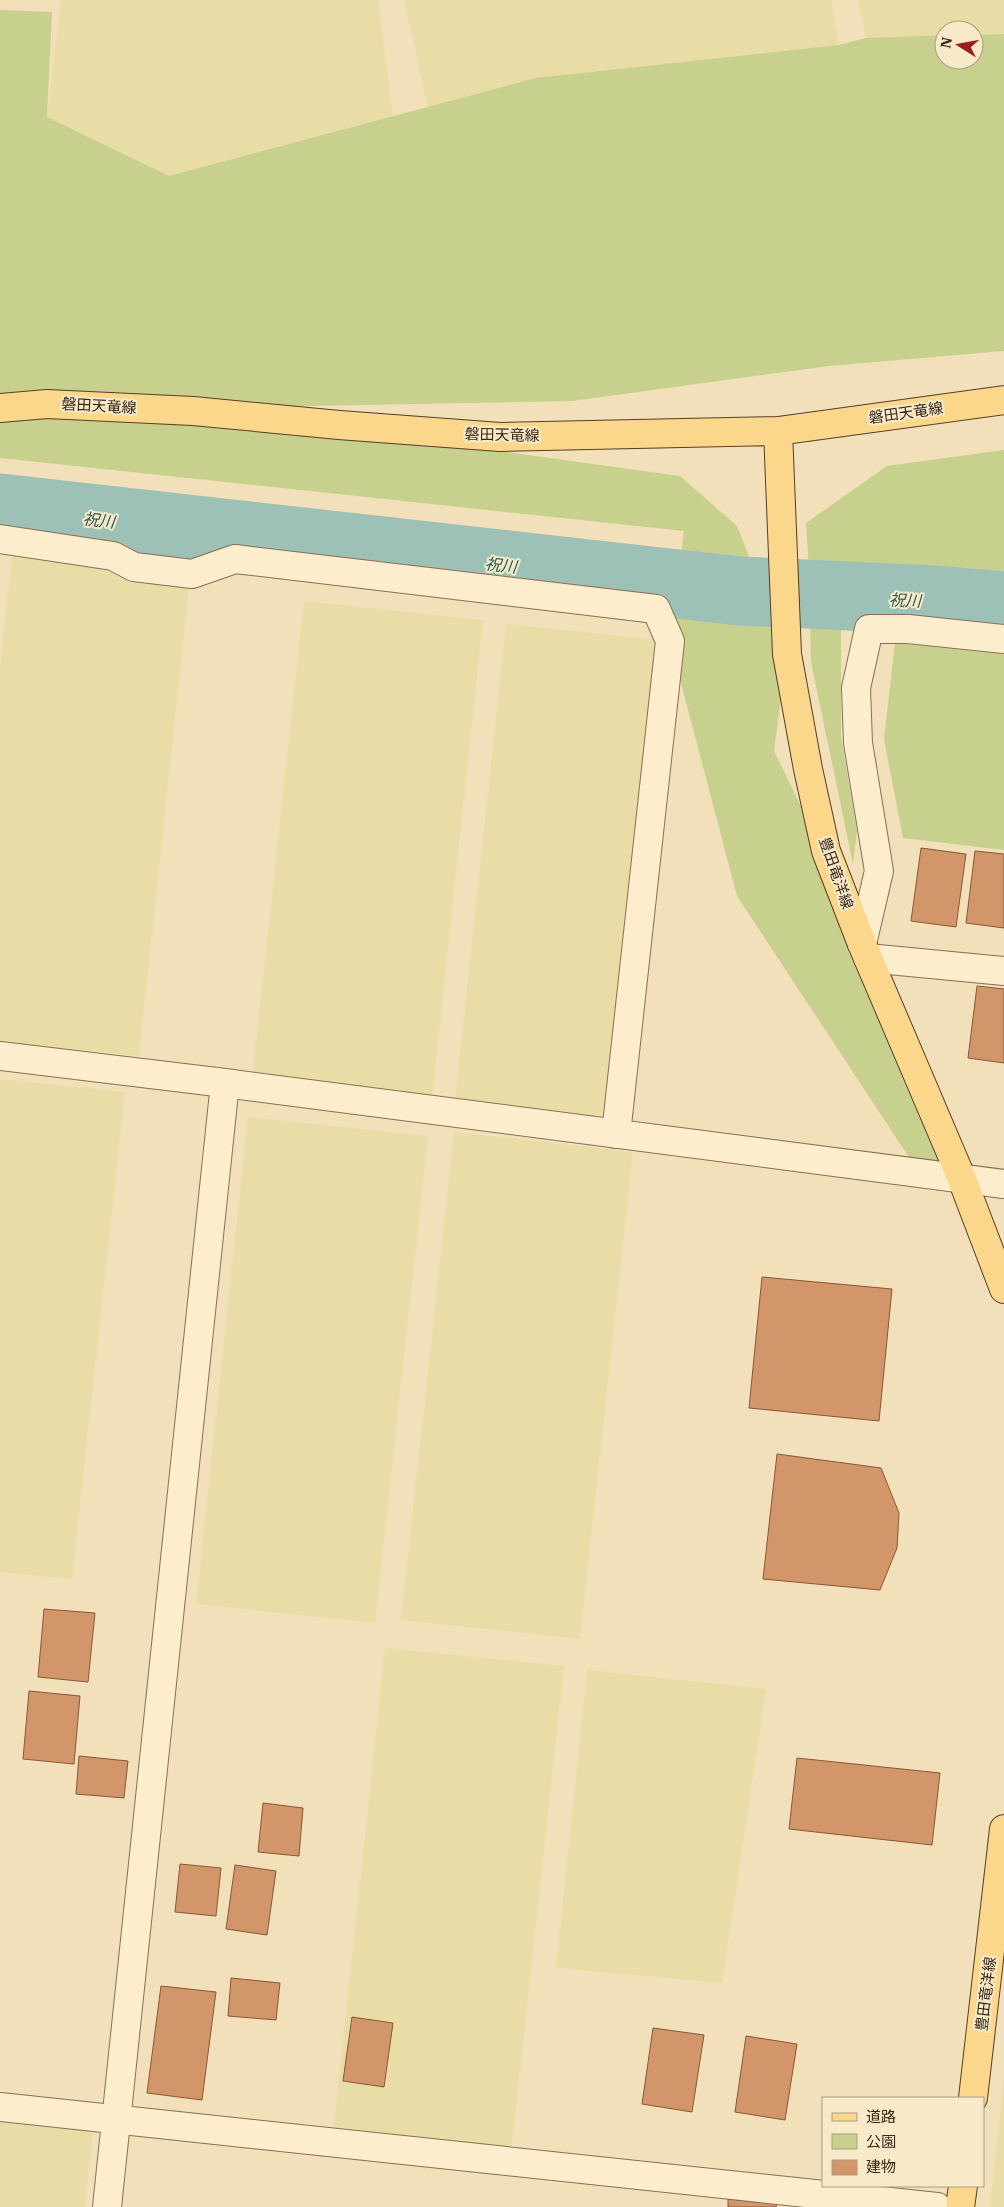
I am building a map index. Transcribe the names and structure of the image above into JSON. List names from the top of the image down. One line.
{"streets":{"main road":["磐田天竜線","豊田竜洋線"]},"crossings":[["磐田天竜線","豊田竜洋線"]],"water":["祝川"],"legend":["道路","公園","建物"],"north":"left"}
